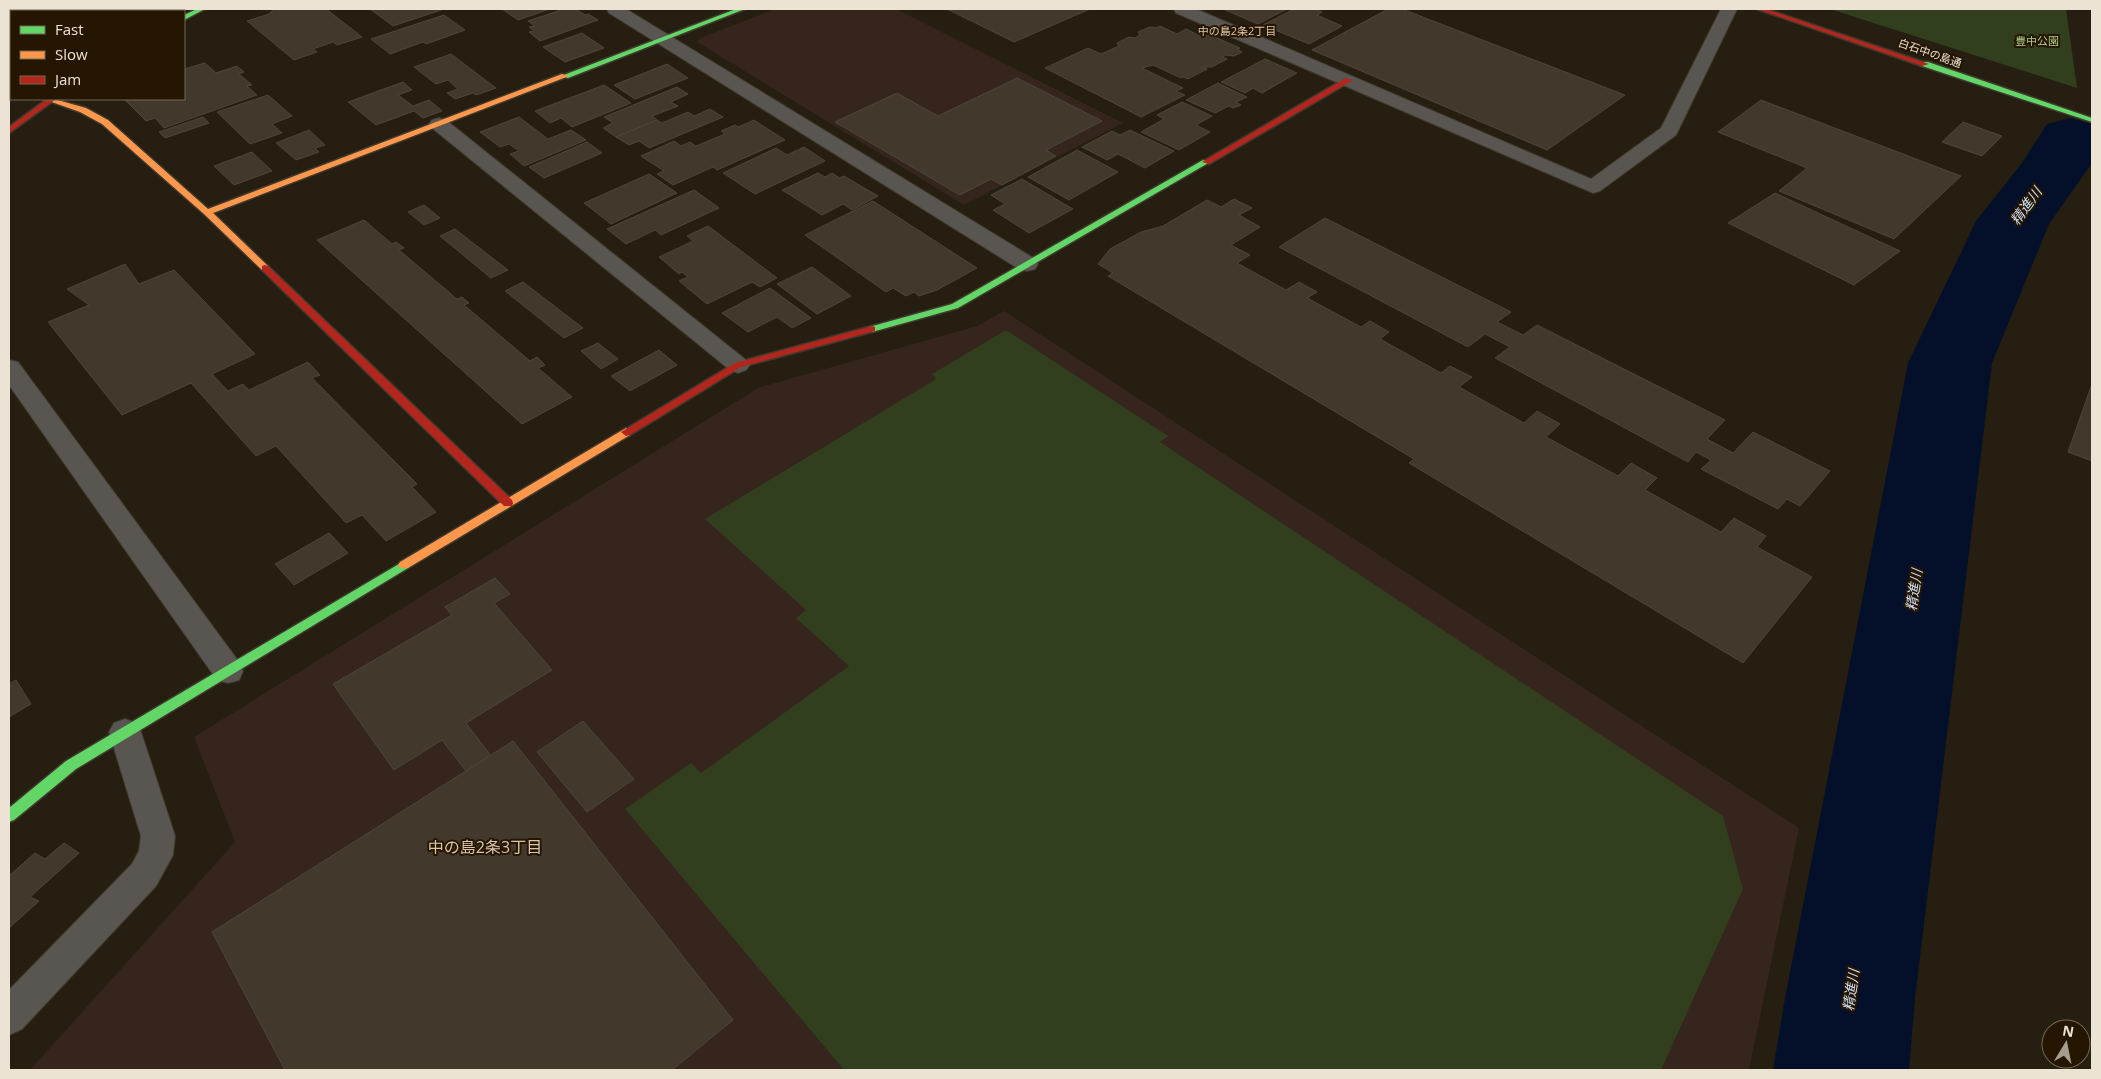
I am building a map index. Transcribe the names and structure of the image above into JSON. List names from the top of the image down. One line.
{"streets":{"street":["白石中の島通"]},"districts":["中の島2条2丁目","中の島2条3丁目"],"water":["精進川"],"parks":["豊中公園"],"legend":["Fast","Slow","Jam"],"north":"top"}
